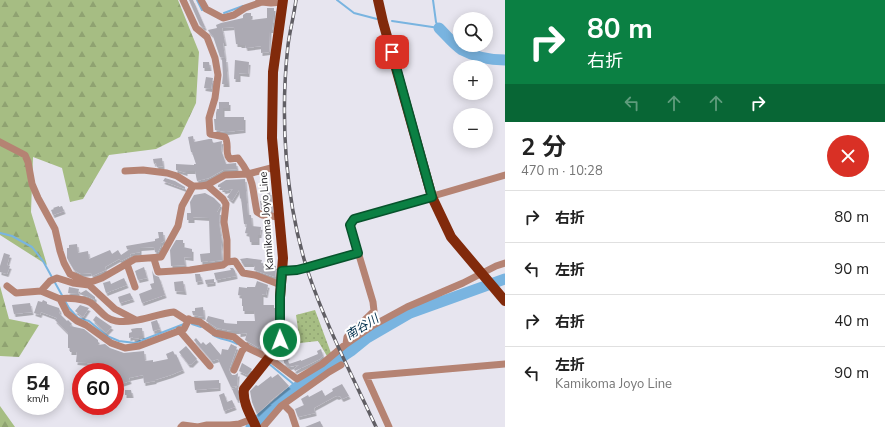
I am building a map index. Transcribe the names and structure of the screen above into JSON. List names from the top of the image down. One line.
{"streets":{"main road":["Kamikoma Joyo Line"]},"water":["南谷川"],"page":{"turn":["80 m","右折"],"map_buttons":["+","−"],"heading":["2 分","470 m · 10:28"],"list":[{"name":"右折","value":"80 m"},{"name":"左折","value":"90 m"},{"name":"右折","value":"40 m"},{"name":"左折","note":"Kamikoma Joyo Line","value":"90 m"}],"speed":"54 km/h","limit":"60"}}
